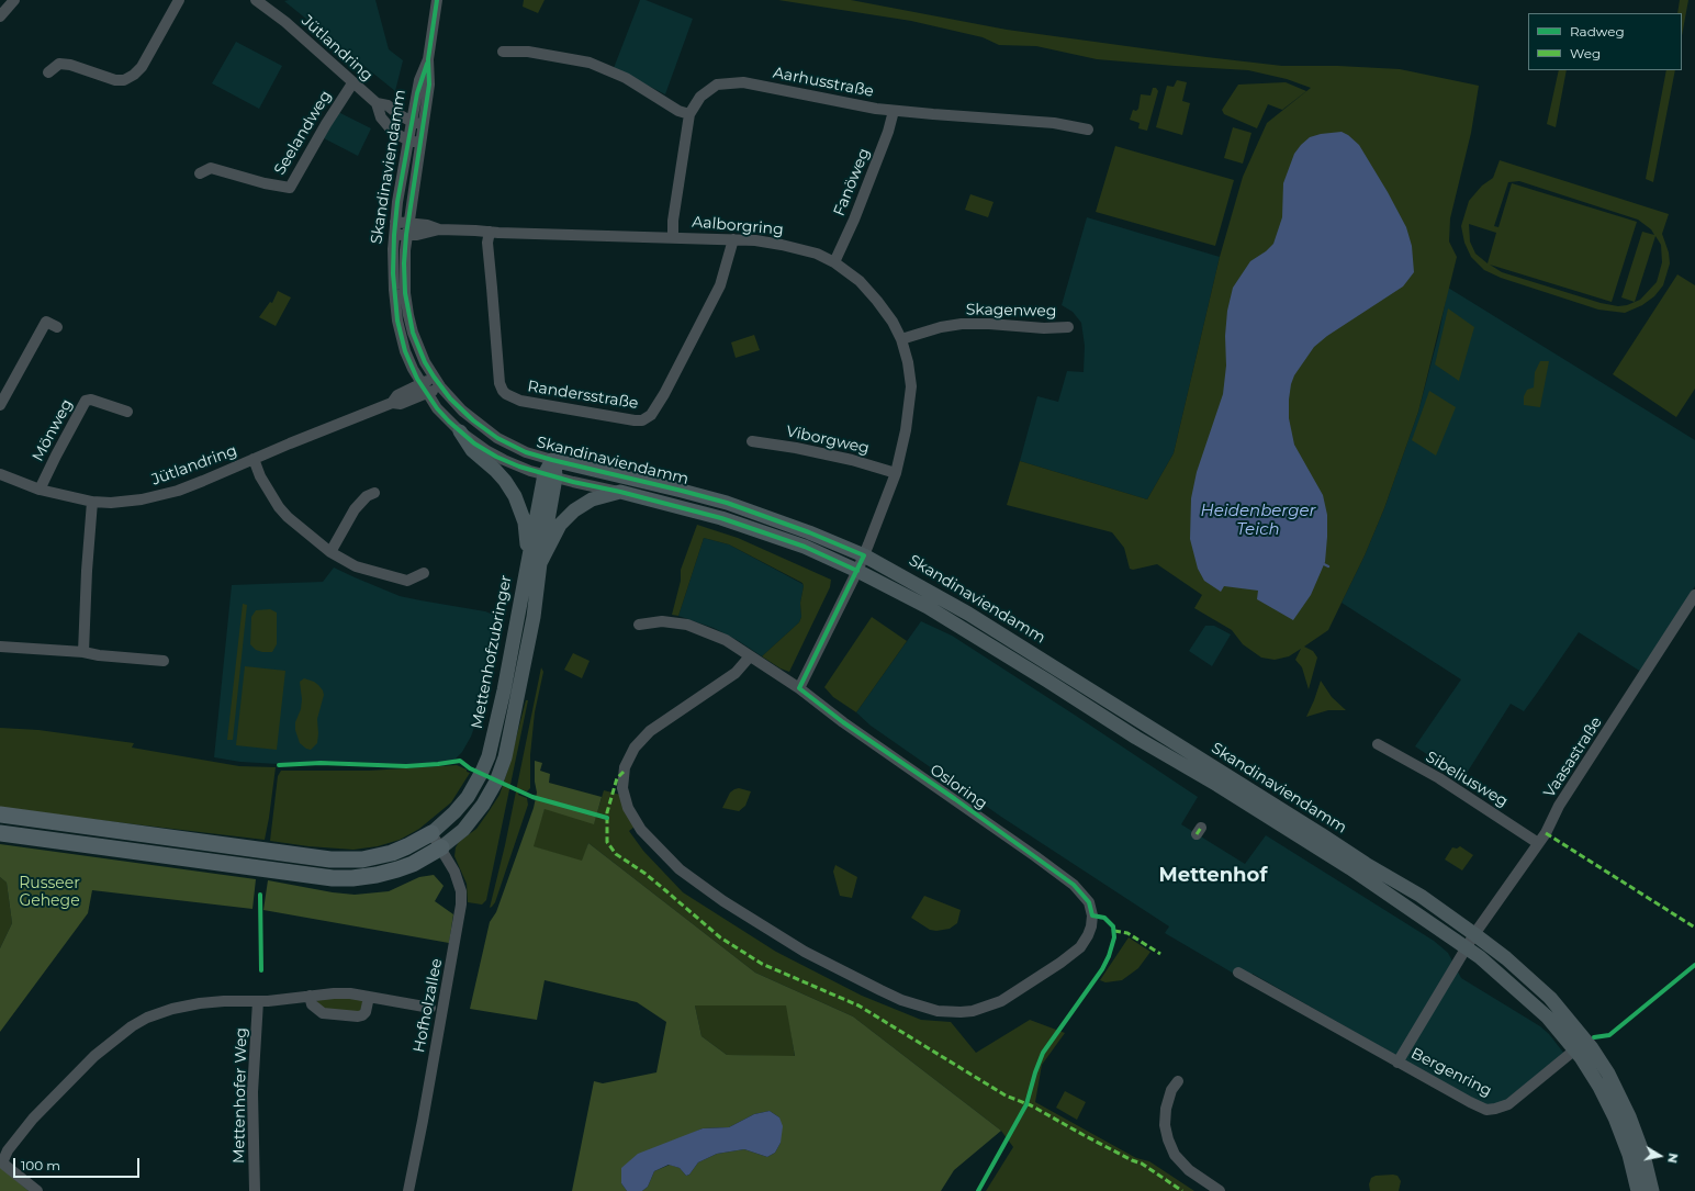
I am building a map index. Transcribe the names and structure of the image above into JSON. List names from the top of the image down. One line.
{"streets":{"main road":["Skandinaviendamm","Mettenhofzubringer"],"street":["Jütlandring","Aarhusstraße","Seelandweg","Fanöweg","Aalborgring","Skagenweg","Randersstraße","Mönweg","Viborgweg","Vaasastraße","Sibeliusweg","Osloring","Hofholzallee","Bergenring","Mettenhofer Weg"]},"crossings":[["Jütlandring","Seelandweg"],["Jütlandring","Skandinaviendamm"],["Jütlandring","Mönweg"],["Aarhusstraße","Fanöweg"],["Aarhusstraße","Aalborgring"],["Skandinaviendamm","Aalborgring"],["Skandinaviendamm","Mettenhofzubringer"],["Skandinaviendamm","Vaasastraße"],["Skandinaviendamm","Bergenring"],["Fanöweg","Aalborgring"],["Aalborgring","Skagenweg"],["Aalborgring","Randersstraße"],["Aalborgring","Viborgweg"],["Aalborgring","Osloring"],["Mettenhofzubringer","Hofholzallee"],["Vaasastraße","Sibeliusweg"],["Vaasastraße","Bergenring"]],"districts":["Mettenhof"],"water":["Heidenberger Teich"],"parks":["Russeer Gehege"],"legend":["Radweg","Weg"],"scale_bar":"100 m","north":"right"}
